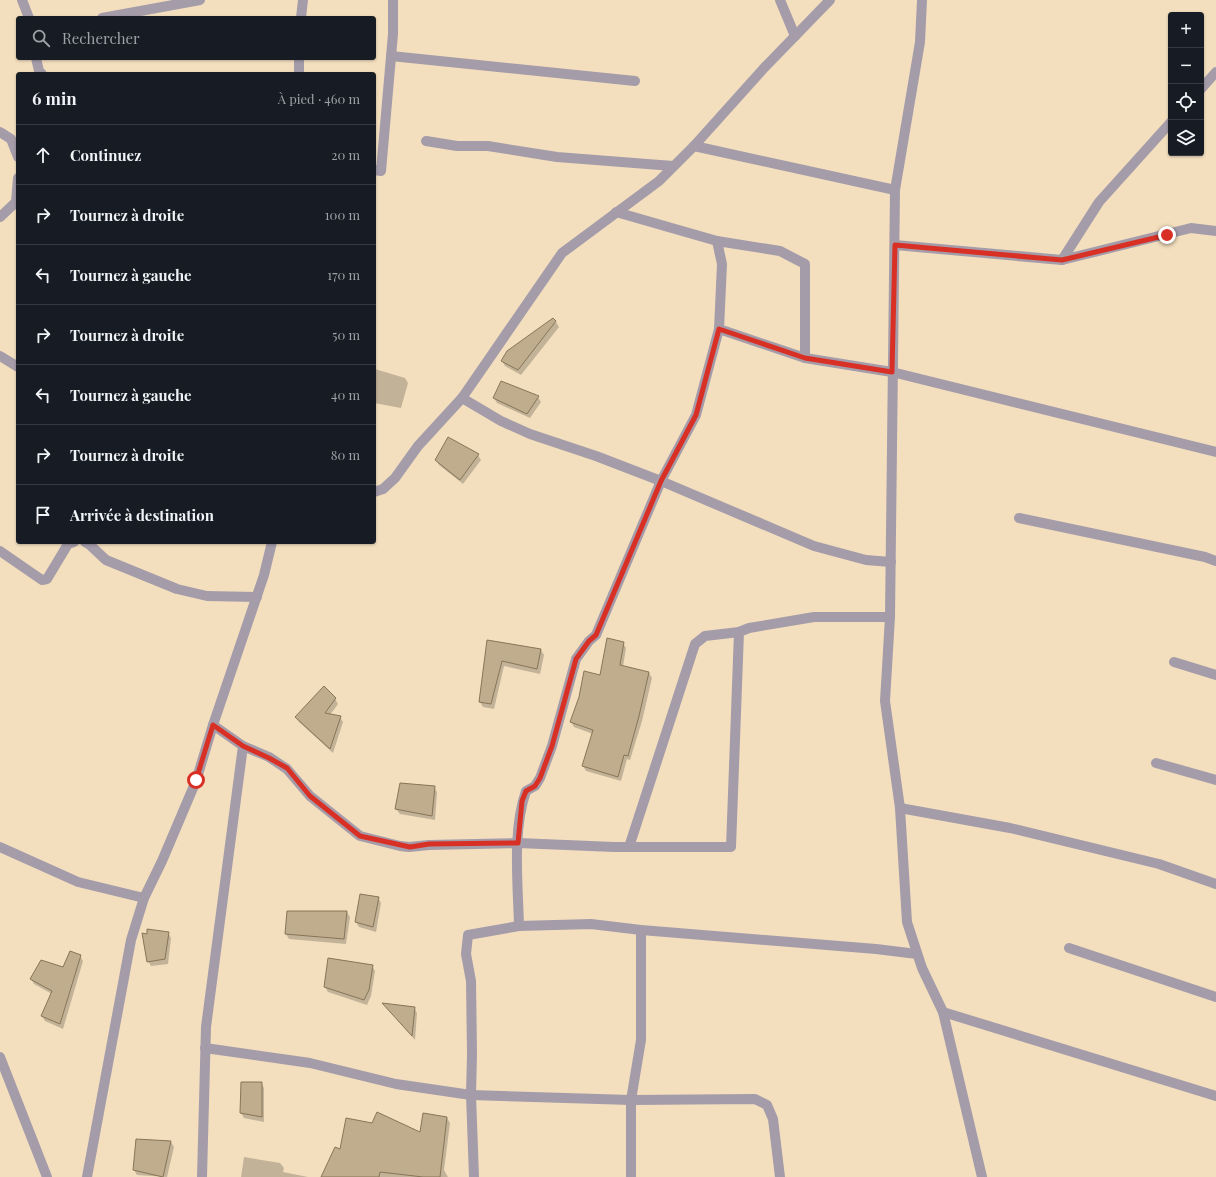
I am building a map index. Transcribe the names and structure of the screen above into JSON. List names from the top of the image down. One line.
{"page":{"map_buttons":["+","−"],"search":"Rechercher","heading":["6 min","À pied · 460 m"],"list":[["Continuez","20 m"],["Tournez à droite","100 m"],["Tournez à gauche","170 m"],["Tournez à droite","50 m"],["Tournez à gauche","40 m"],["Tournez à droite","80 m"],"Arrivée à destination"]}}
